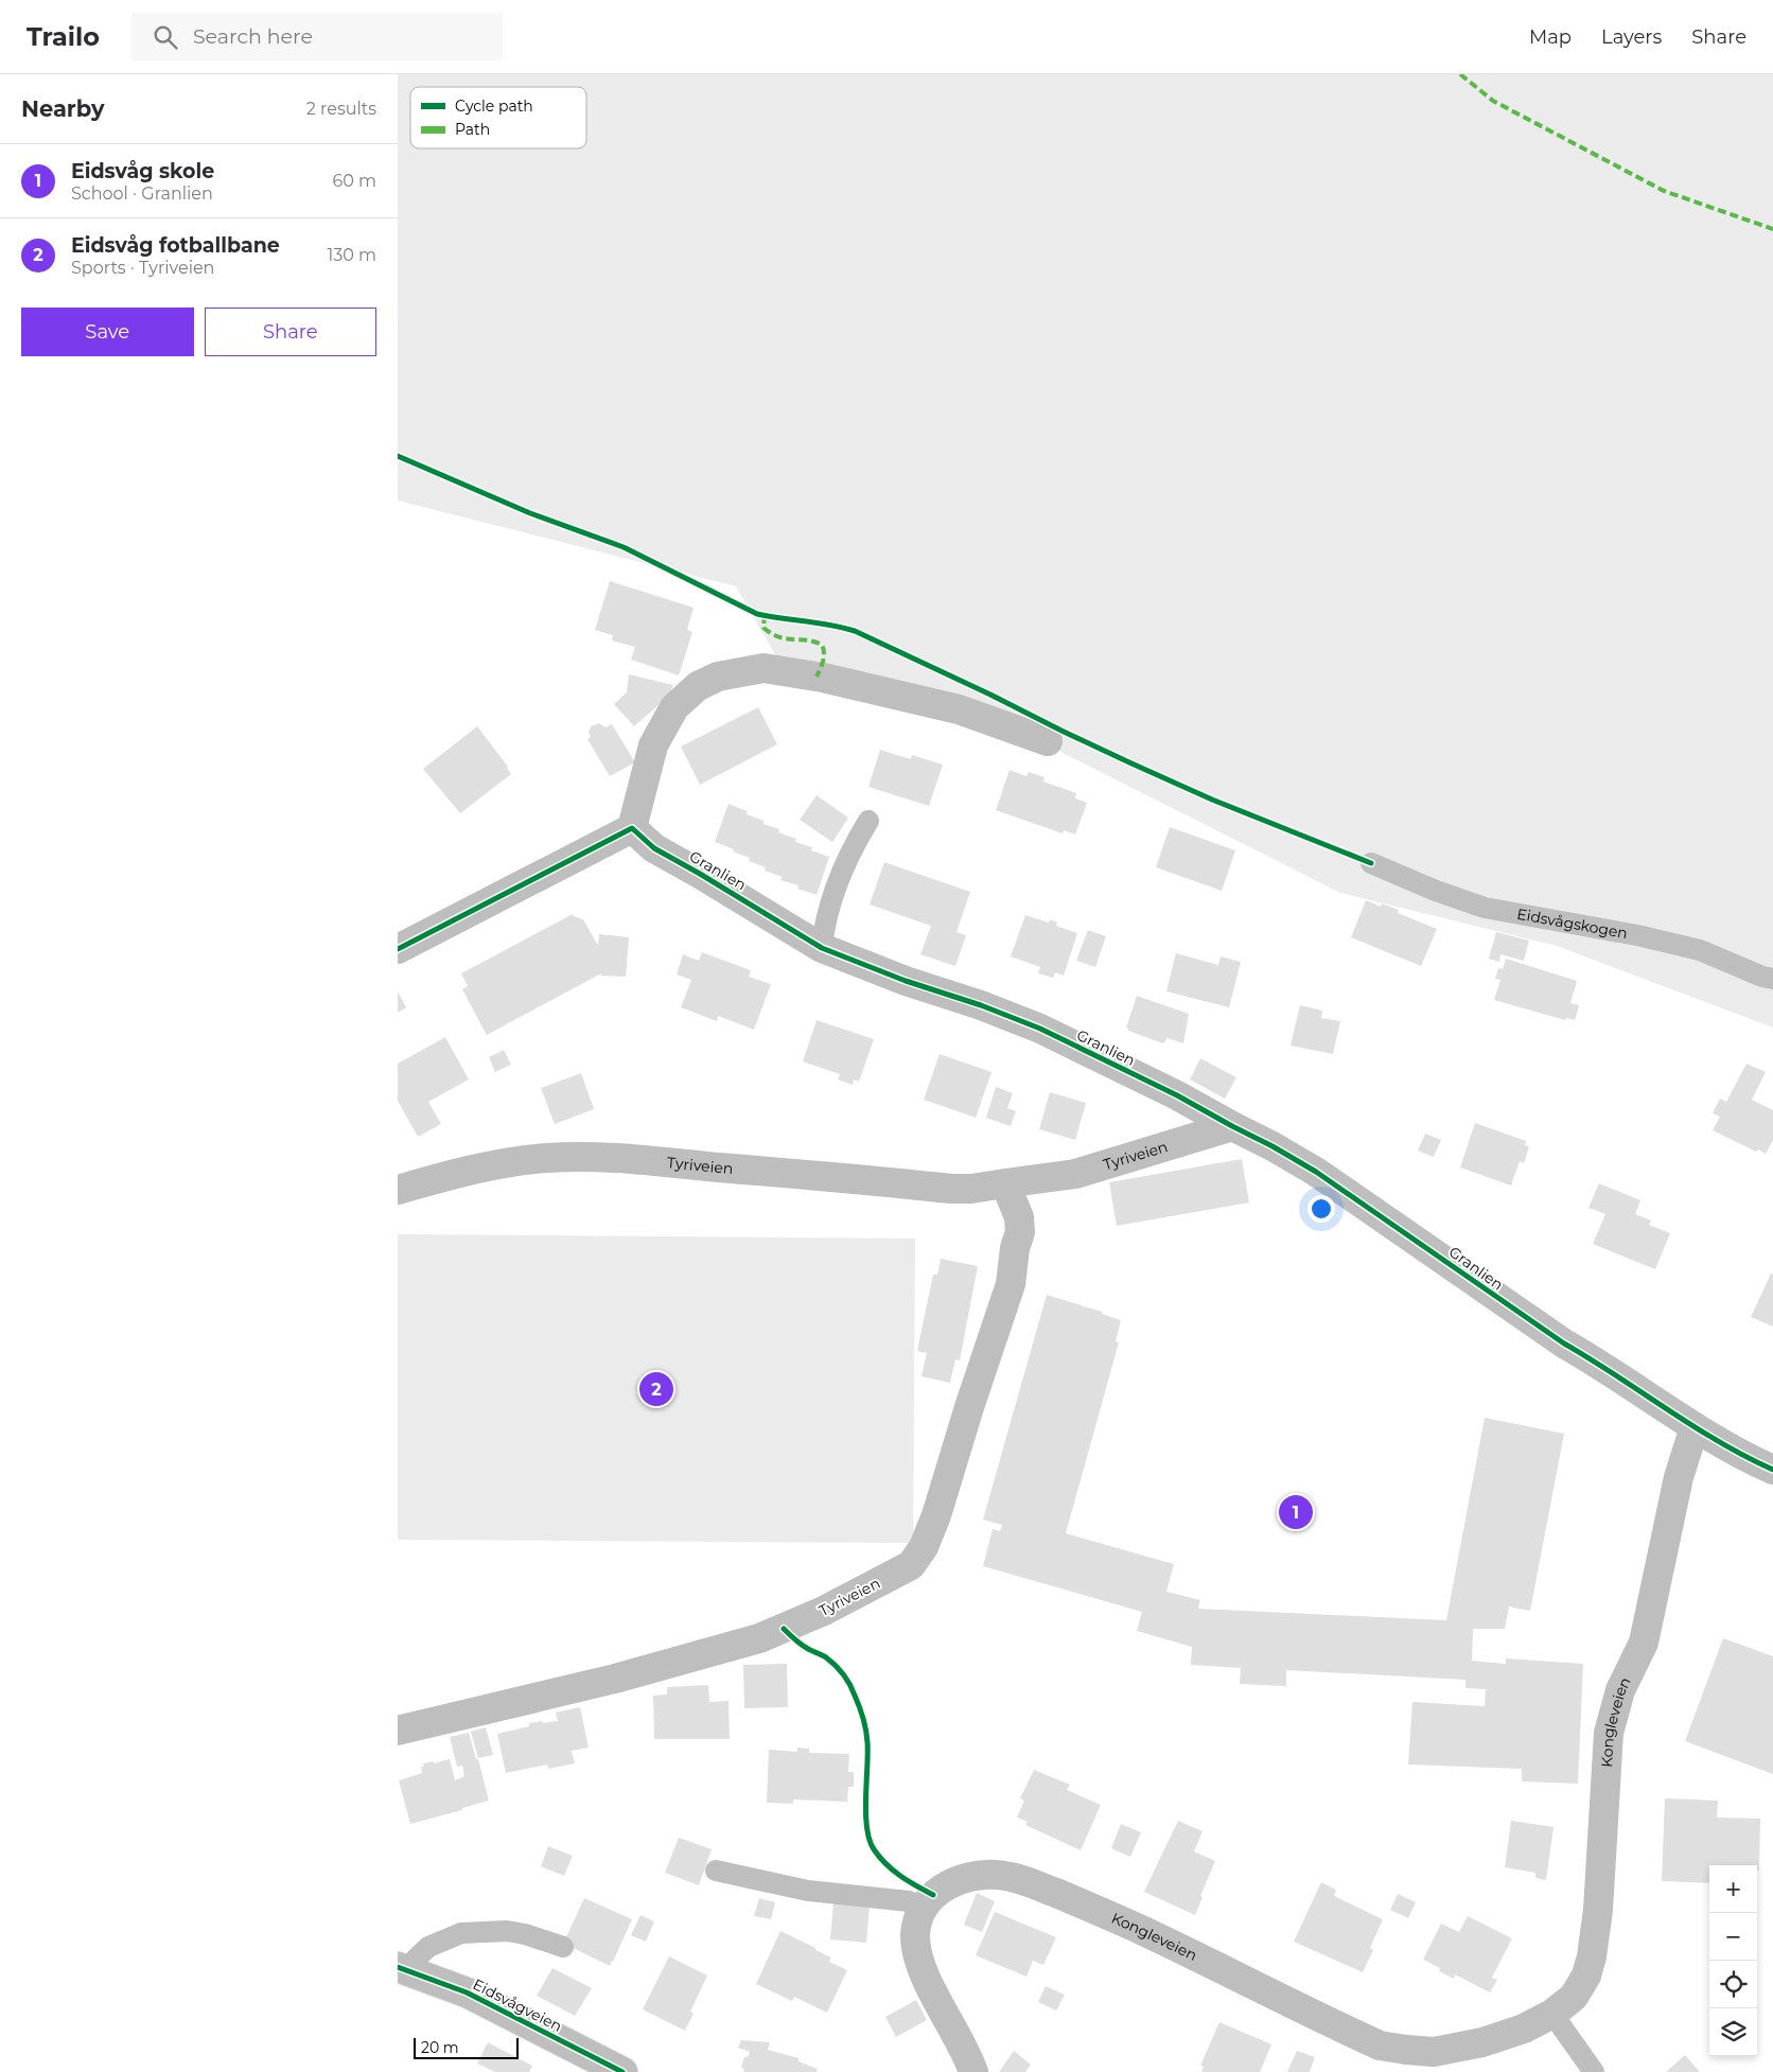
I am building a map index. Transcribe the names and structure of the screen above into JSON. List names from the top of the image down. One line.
{"streets":{"street":["Granlien","Tyriveien","Kongleveien","Eidsvågveien"],"lane":["Eidsvågskogen"]},"crossings":[["Granlien","Tyriveien"],["Granlien","Kongleveien"]],"legend":["Cycle path","Path"],"scale_bar":"20 m","page":{"header":"Trailo","search":"Search here","nav":["Map","Layers","Share"],"heading":["Nearby","2 results"],"list":[{"mark":"1","name":"Eidsvåg skole","note":"School · Granlien","value":"60 m"},{"mark":"2","name":"Eidsvåg fotballbane","note":"Sports · Tyriveien","value":"130 m"}],"buttons":["Save","Share"],"pins":["2","1"],"map_buttons":["+","−"],"scale":"20 m"}}
